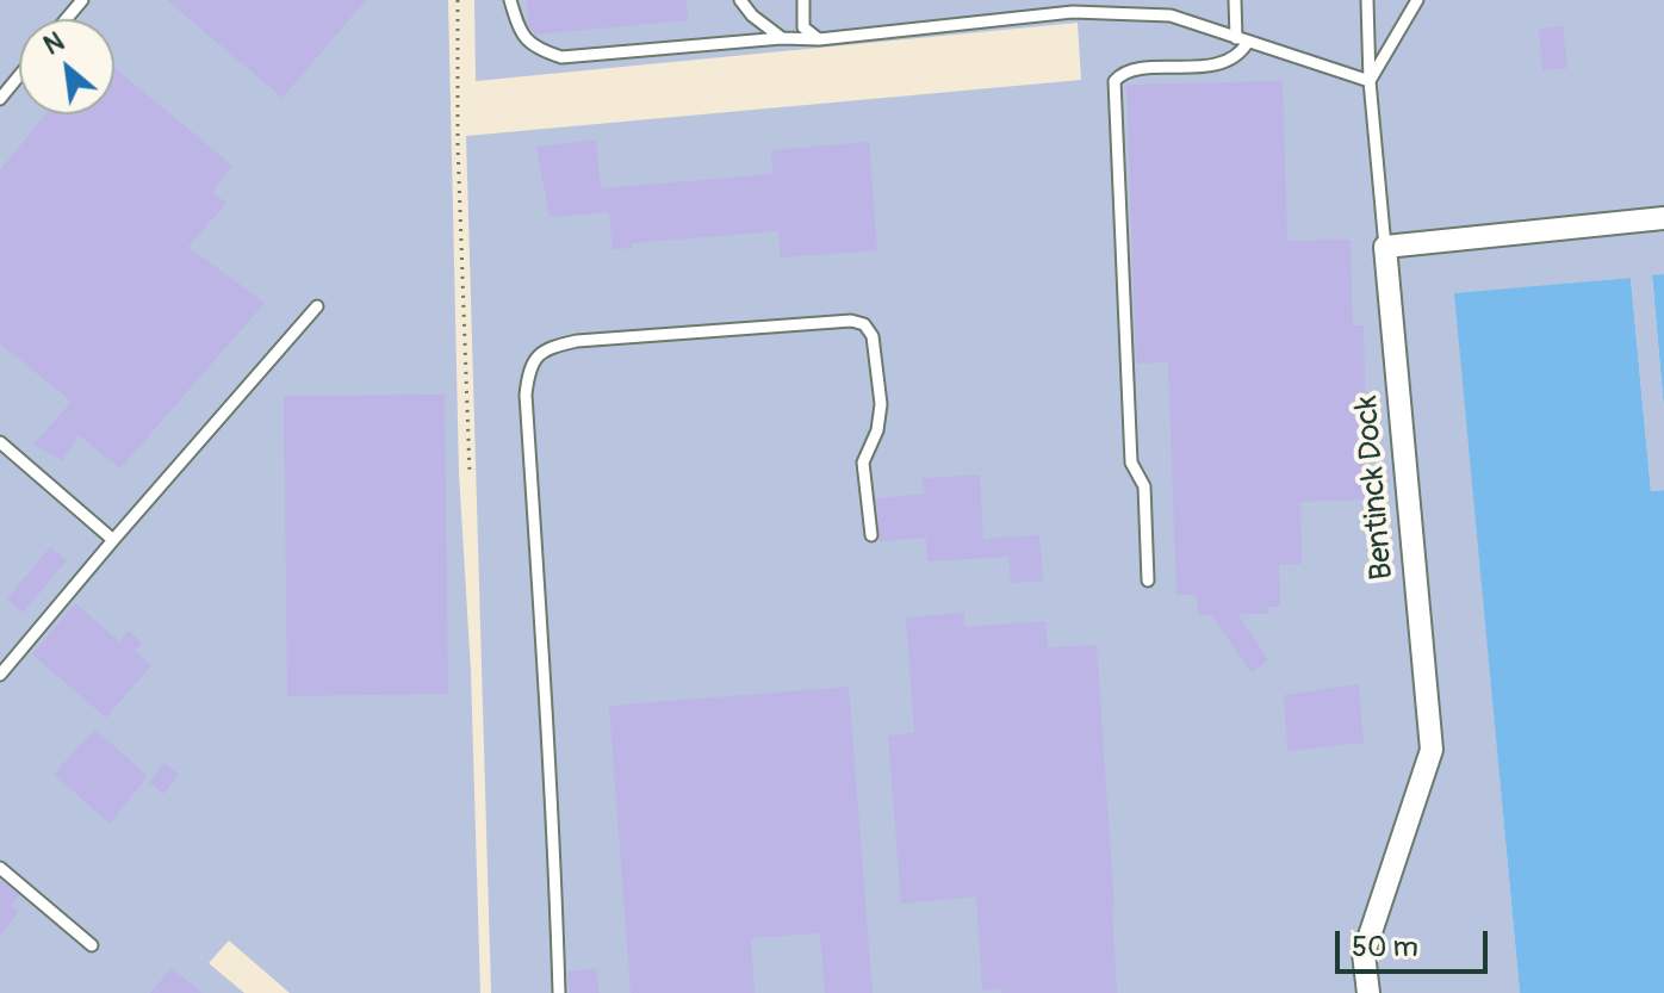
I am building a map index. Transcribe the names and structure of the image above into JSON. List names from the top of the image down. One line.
{"streets":{"street":["Bentinck Dock"]},"scale_bar":"50 m","north":"top left"}
